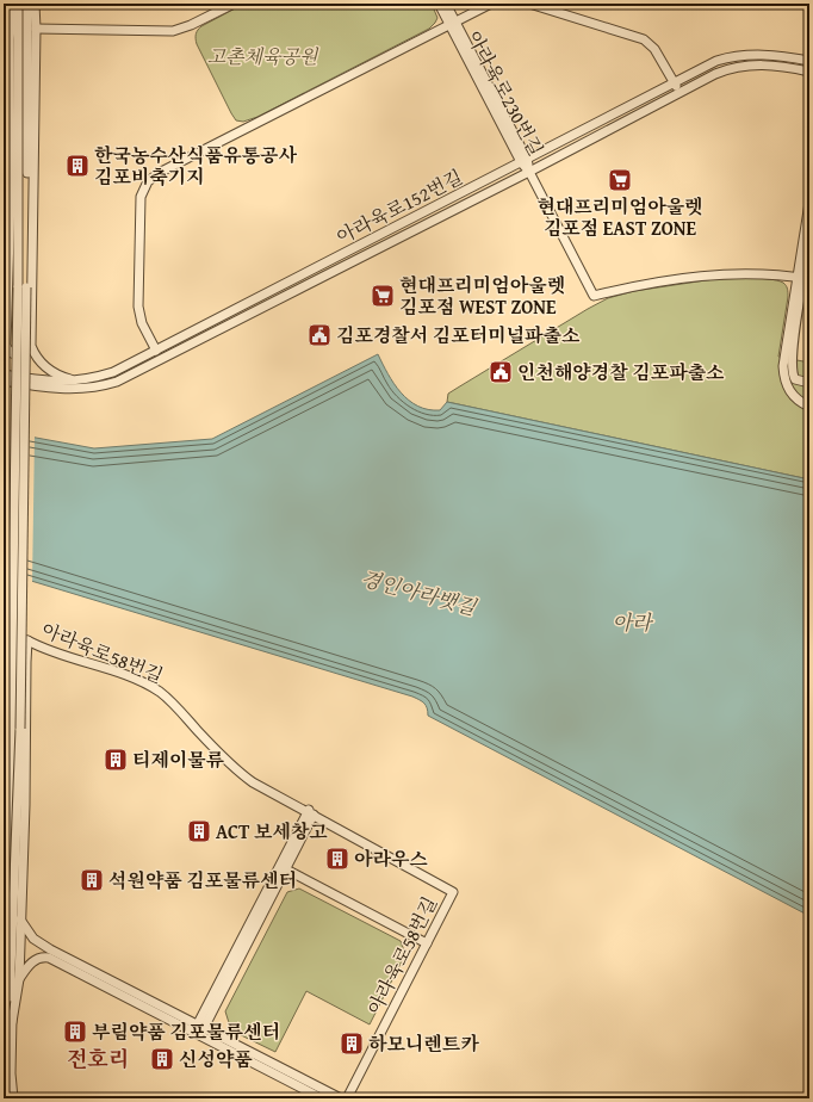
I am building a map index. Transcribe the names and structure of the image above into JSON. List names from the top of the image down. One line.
{"streets":{"street":["아라육로230번길","아라육로152번길","아라육로58번길"]},"crossings":[["아라육로230번길","아라육로152번길"]],"districts":["전호리"],"water":["경인아라뱃길","아라"],"parks":["고촌체육공원"],"places":{"building":["한국농수산식품유통공사 김포비축기지","티제이물류","ACT 보세창고","아라우스","석원약품 김포물류센터","부림약품 김포물류센터","하모니렌트카","신성약품"],"supermarket":["현대프리미엄아울렛 김포점 EAST ZONE","현대프리미엄아울렛 김포점 WEST ZONE"],"public building":["김포경찰서 김포터미널파출소","인천해양경찰 김포파출소"]}}
